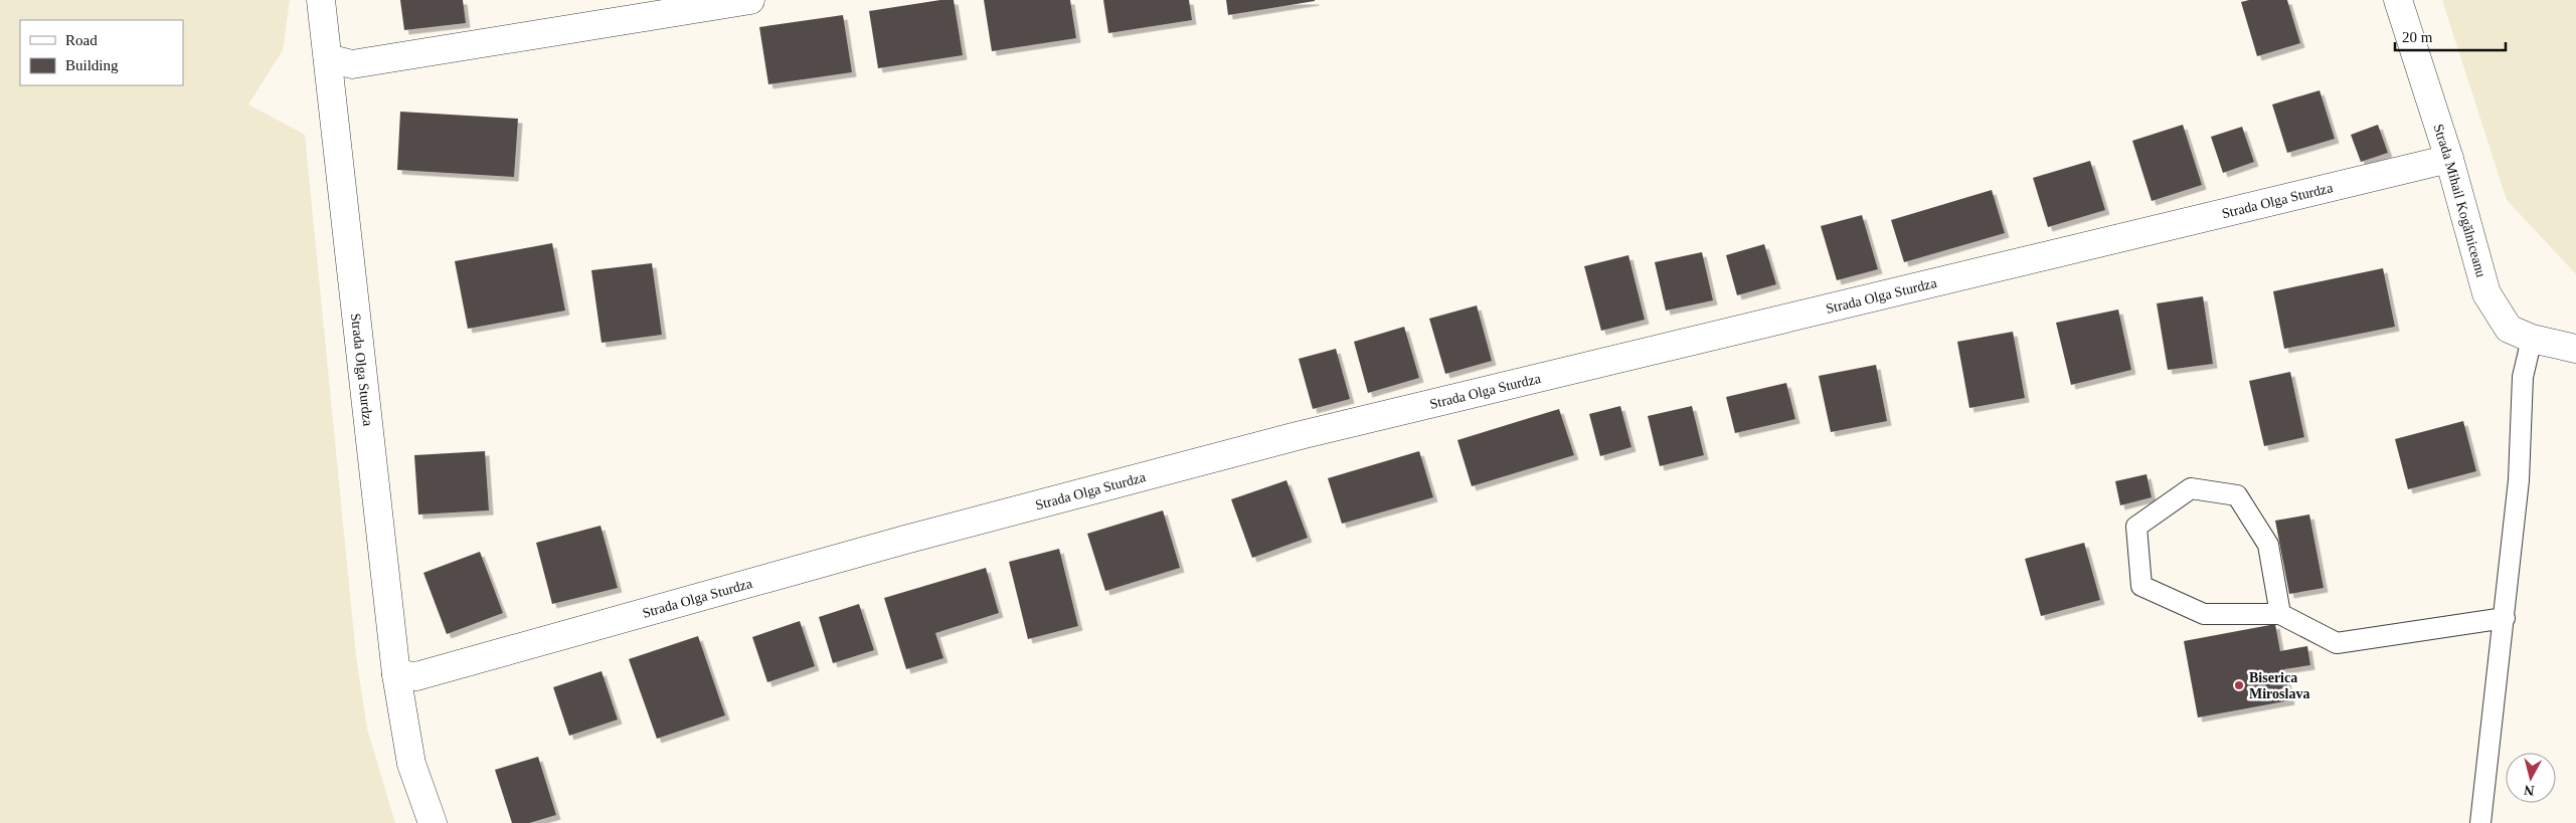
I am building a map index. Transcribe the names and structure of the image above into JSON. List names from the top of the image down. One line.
{"streets":{"street":["Strada Olga Sturdza","Strada Mihail Kogălniceanu"]},"crossings":[["Strada Olga Sturdza","Strada Mihail Kogălniceanu"]],"places":["Biserica Miroslava"],"legend":["Road","Building"],"scale_bar":"20 m","north":"bottom"}
